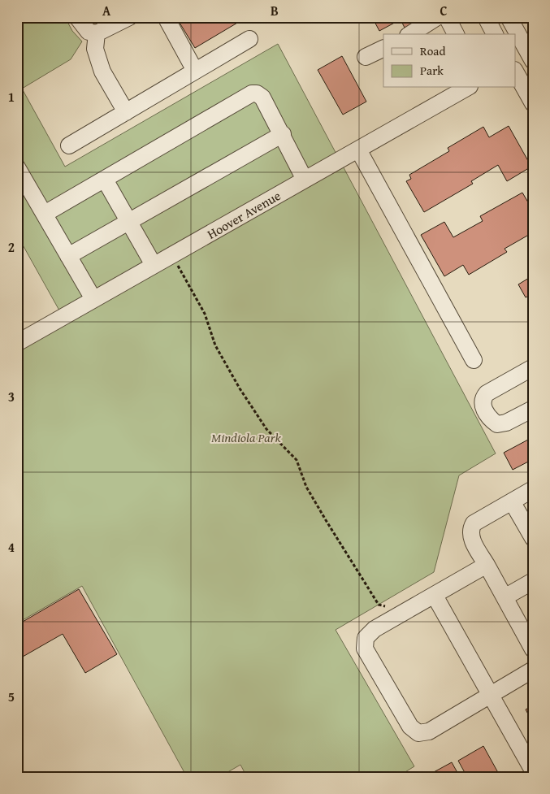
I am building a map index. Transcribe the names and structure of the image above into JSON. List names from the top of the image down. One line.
{"streets":{"street":["Hoover Avenue"]},"parks":["Mindiola Park"],"legend":["Road","Park"],"grid":{"columns":["A","B","C"],"rows":["1","2","3","4","5"]}}
